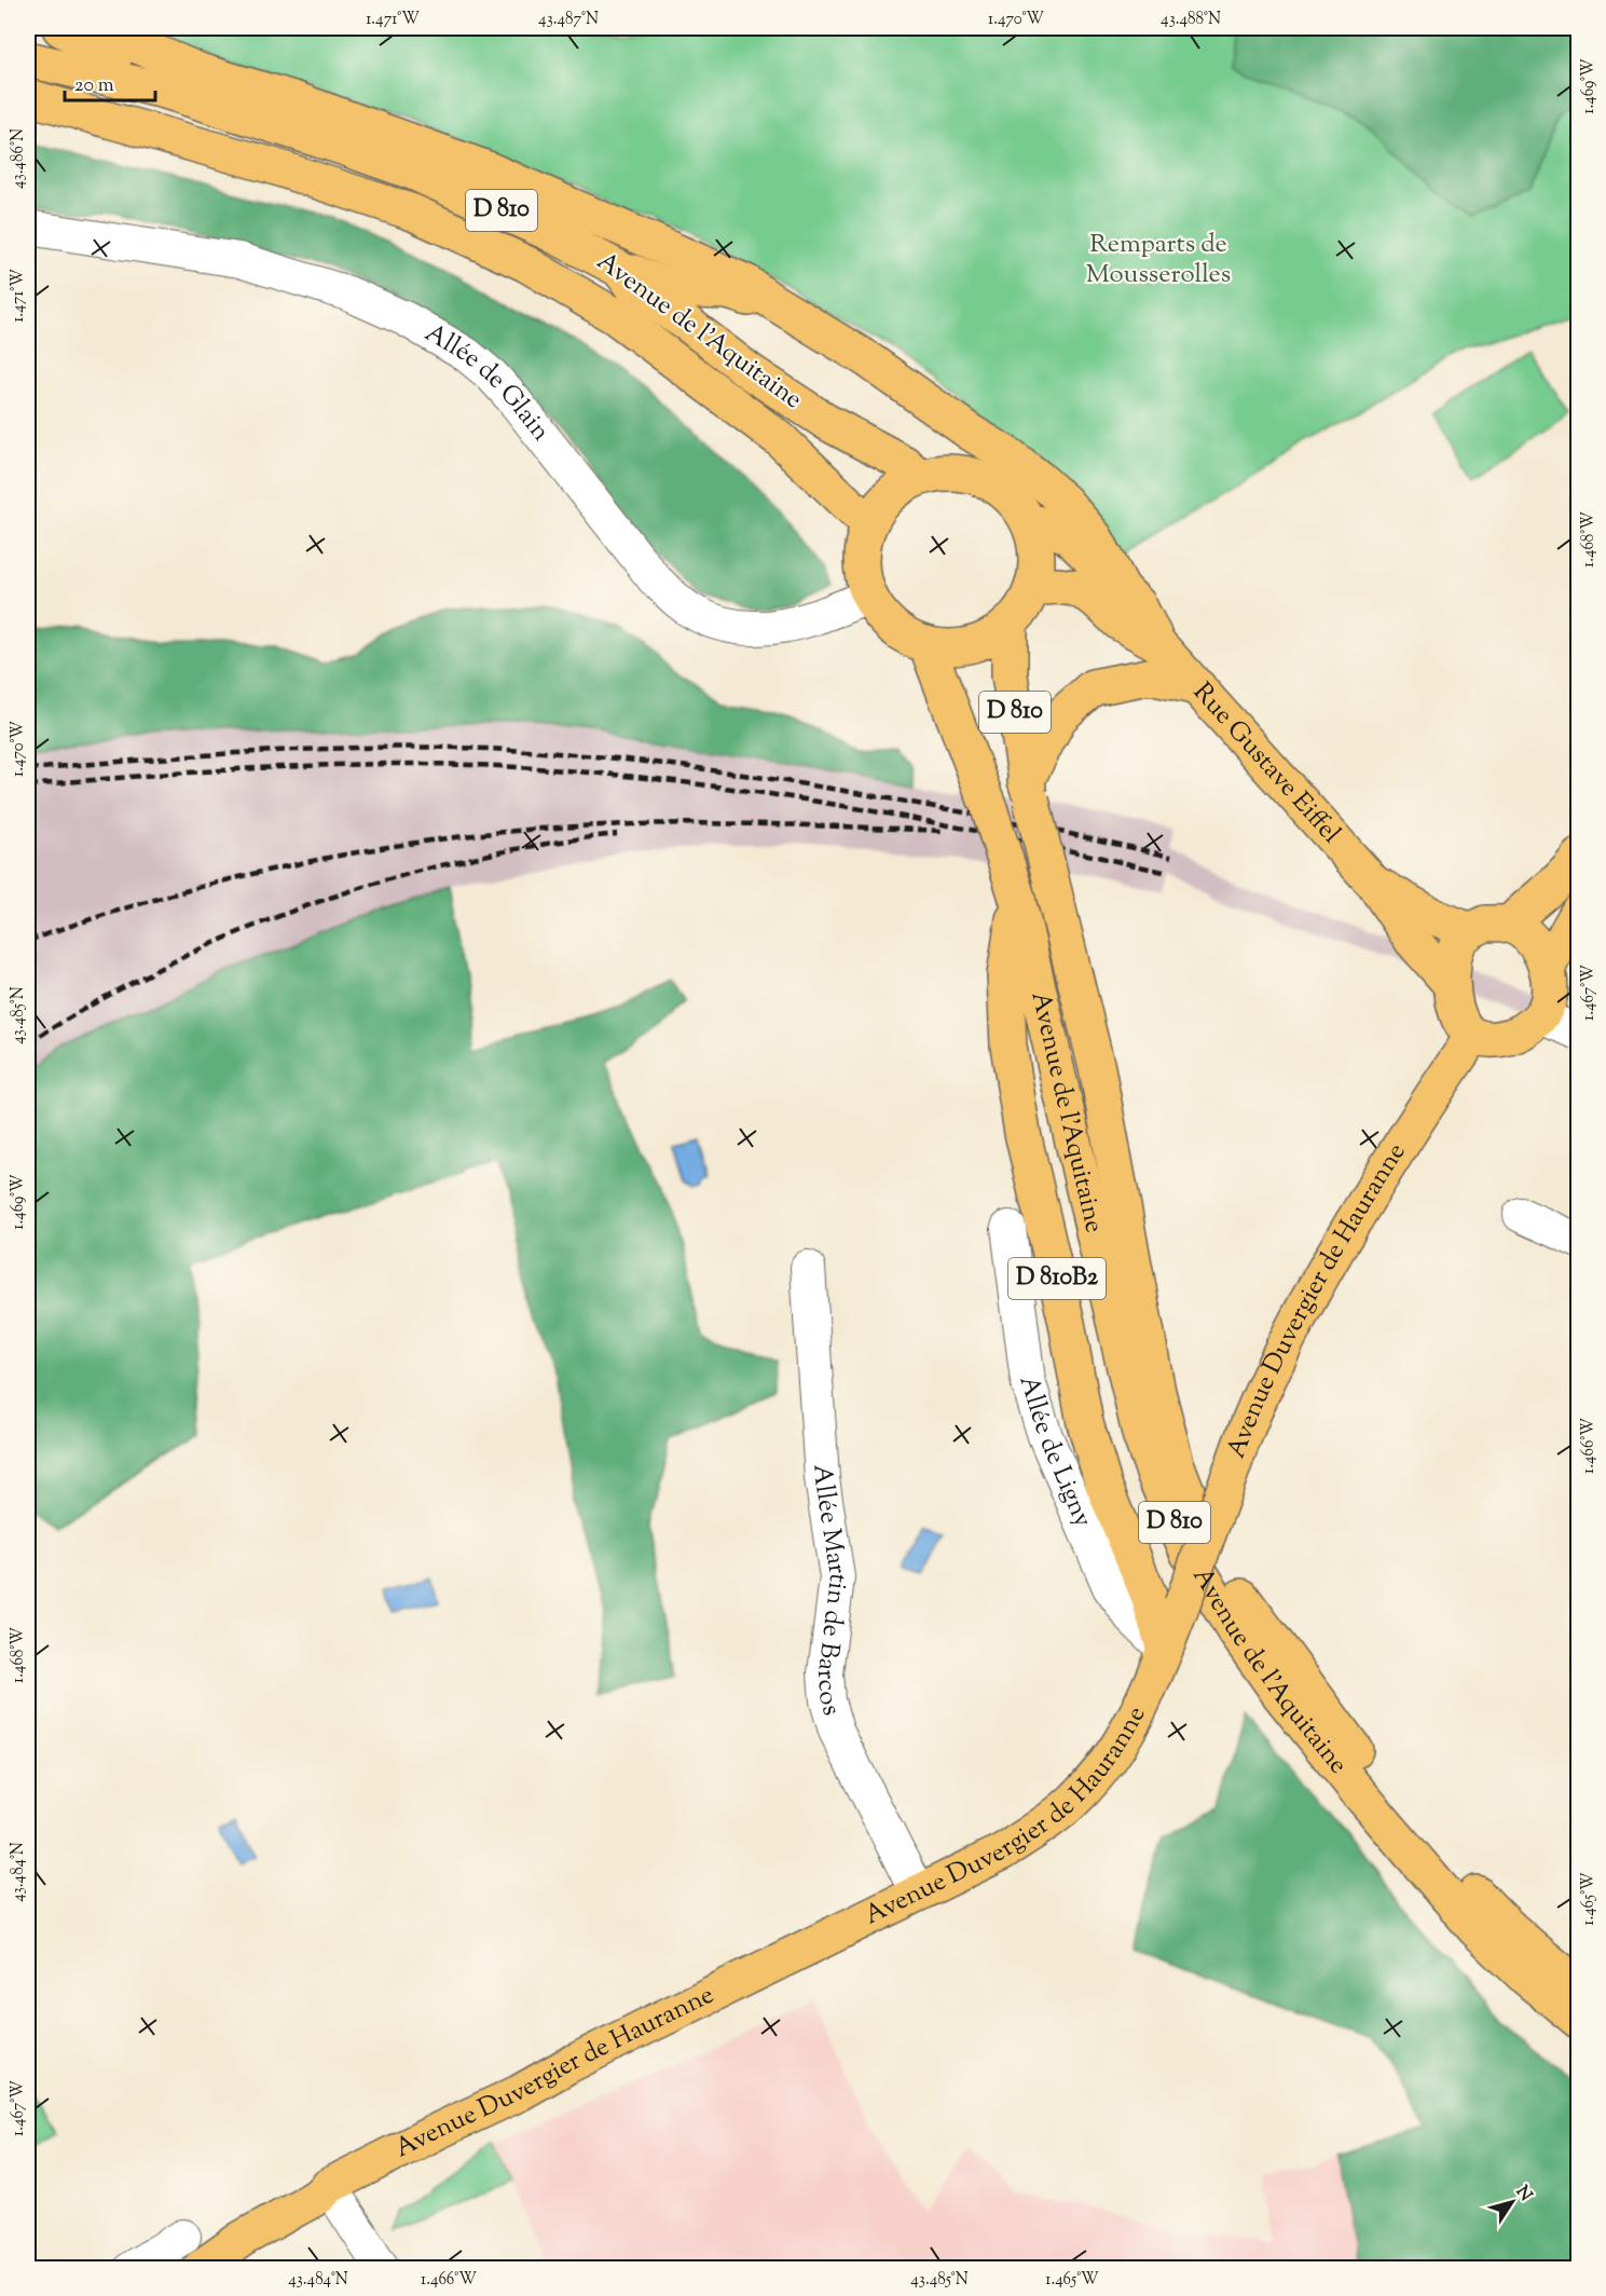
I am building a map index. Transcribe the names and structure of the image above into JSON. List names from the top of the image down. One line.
{"streets":{"main road":["D 810","Avenue de l'Aquitaine","Rue Gustave Eiffel","D 810B2","Avenue Duvergier de Hauranne"],"street":["Allée de Glain","Allée de Ligny","Allée Martin de Barcos"]},"crossings":[["Avenue de l'Aquitaine","Allée de Glain"],["Avenue de l'Aquitaine","Rue Gustave Eiffel"],["Avenue de l'Aquitaine","D 810B2"],["Allée de Glain","Rue Gustave Eiffel"],["Rue Gustave Eiffel","Avenue Duvergier de Hauranne"],["D 810B2","Avenue Duvergier de Hauranne"],["D 810B2","Allée de Ligny"],["Avenue Duvergier de Hauranne","Allée de Ligny"],["Avenue Duvergier de Hauranne","Allée Martin de Barcos"]],"parks":["Remparts de Mousserolles"],"scale_bar":"20 m","north":"top right","coordinates":["1.471°W","43.487°N","1.470°W","43.488°N","1.469°W","43.486°N","1.468°W","1.467°W","43.485°N","1.466°W","43.484°N","1.465°W"]}
